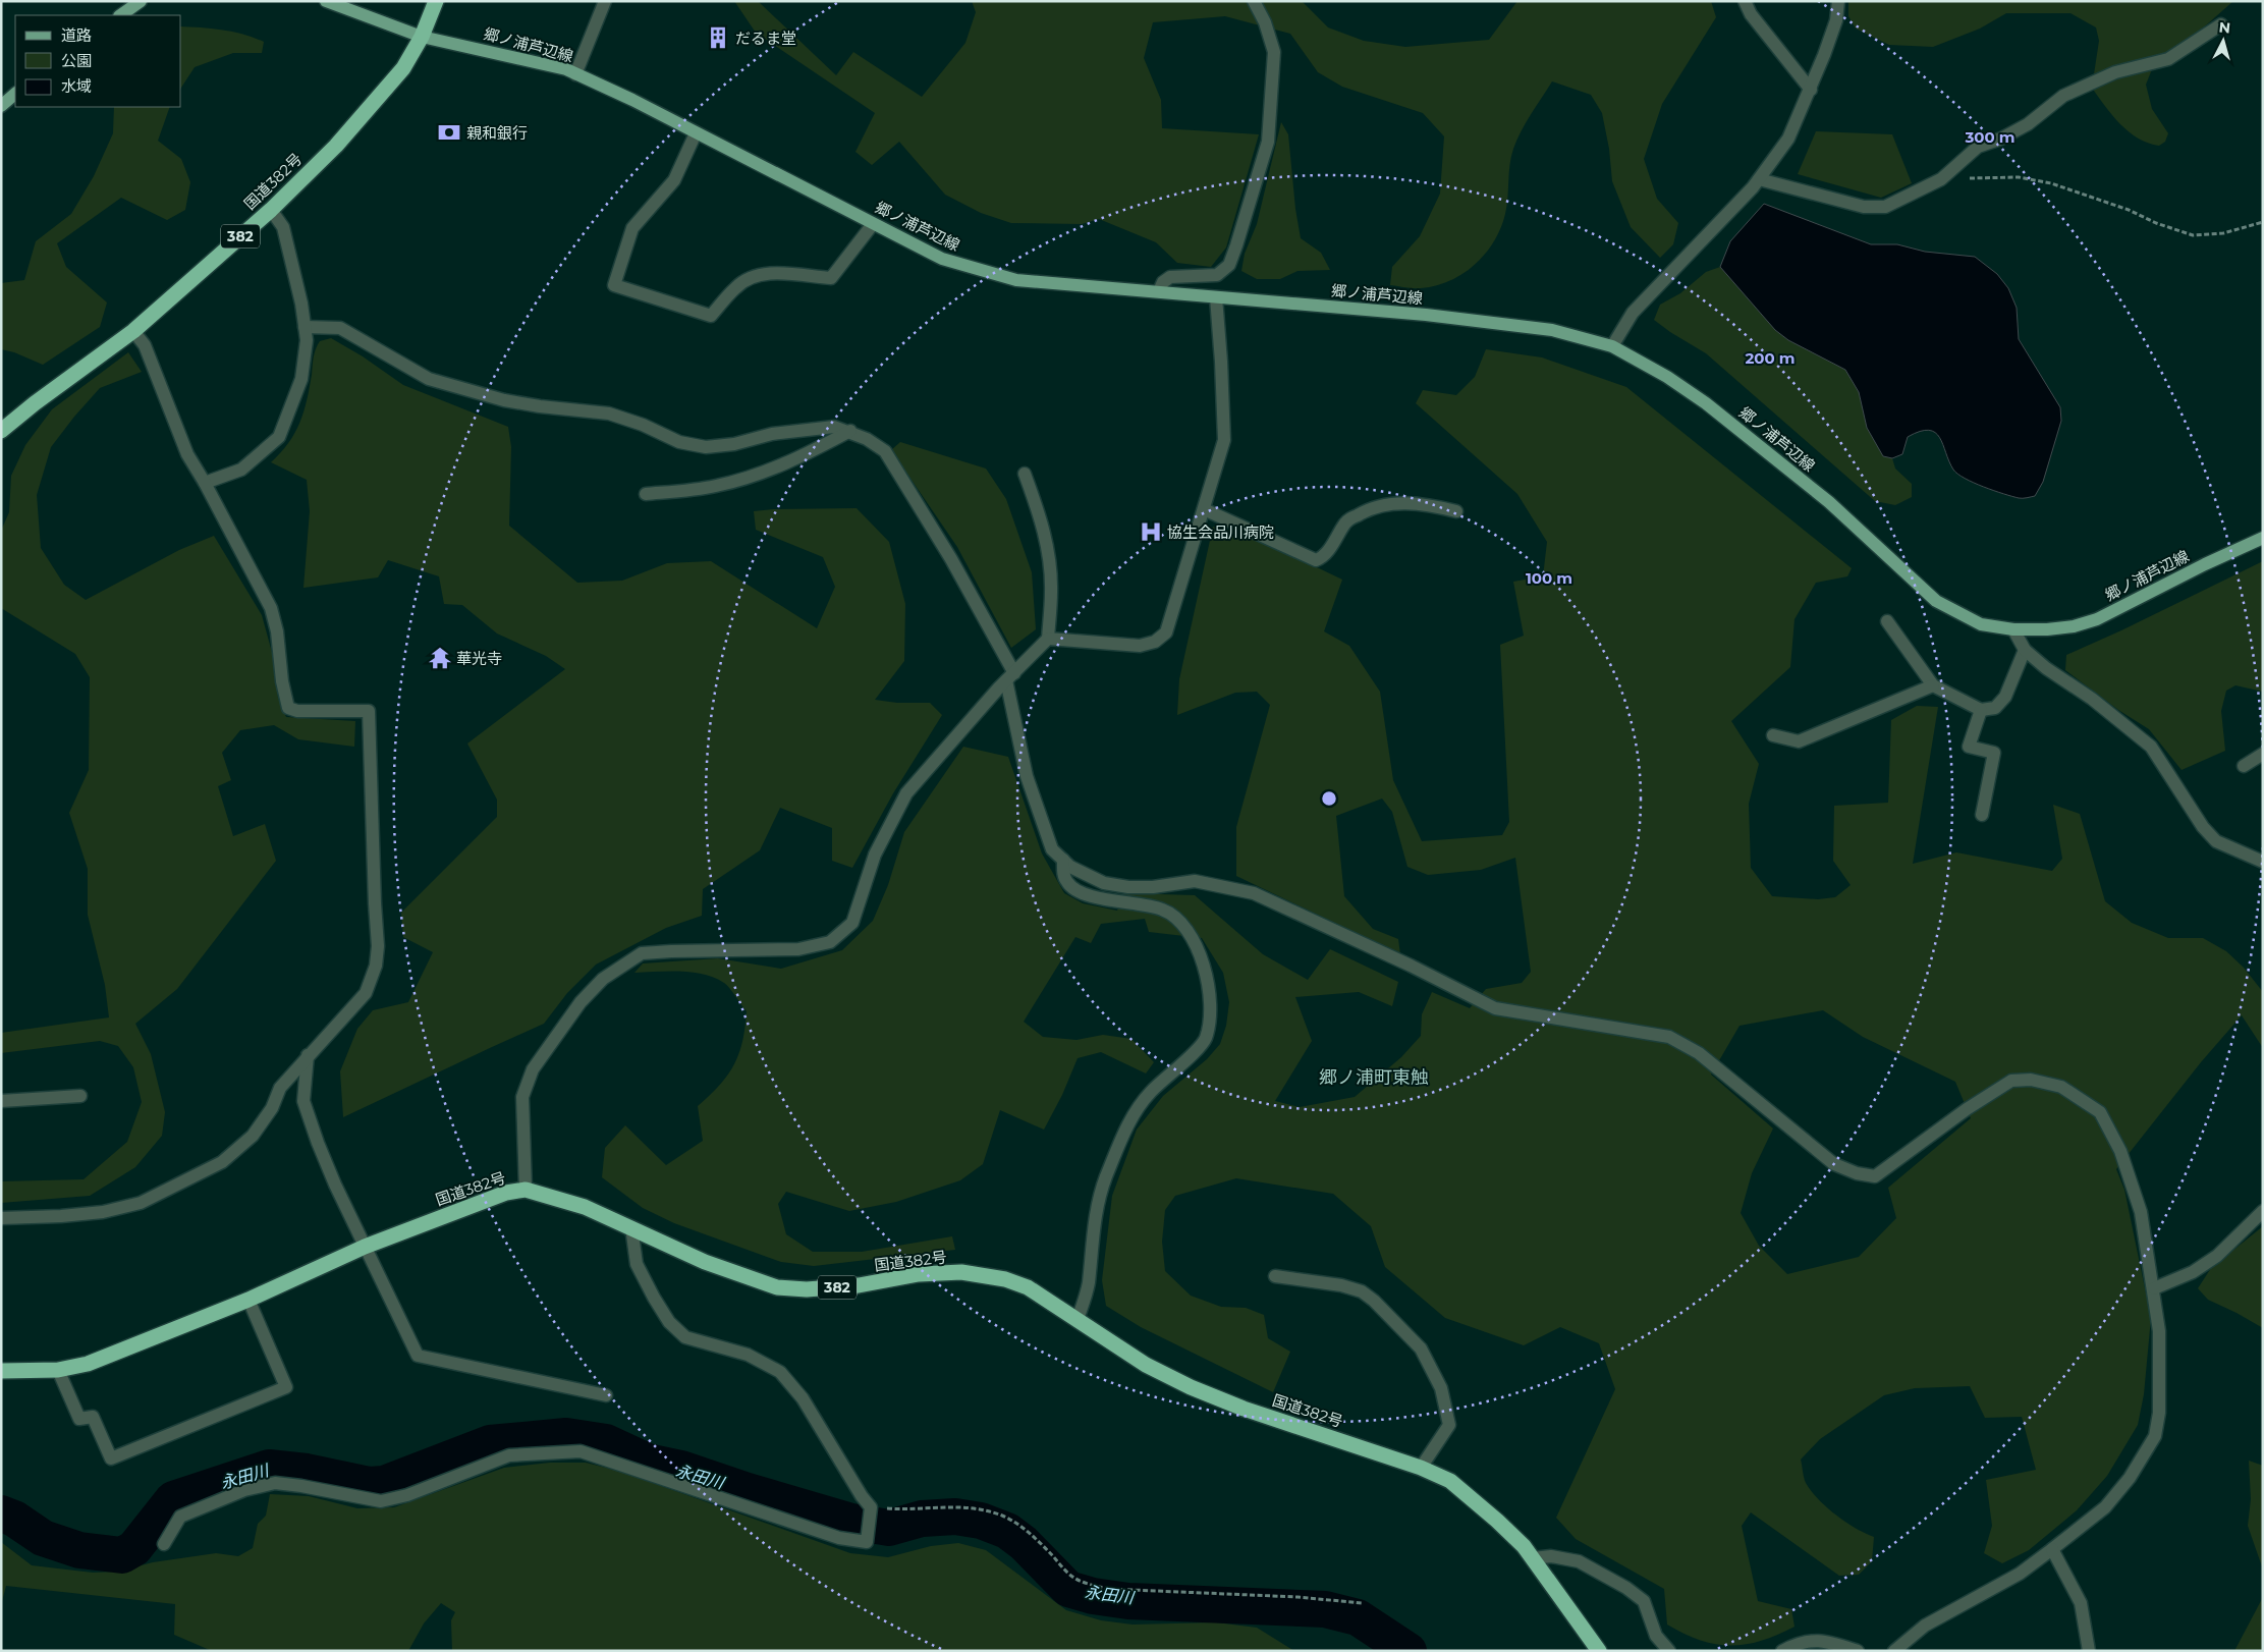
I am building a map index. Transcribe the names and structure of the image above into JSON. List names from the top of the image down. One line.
{"streets":{"highway":["国道382号","382"],"main road":["郷ノ浦芦辺線"]},"crossings":[["郷ノ浦芦辺線","国道382号"]],"districts":["郷ノ浦町東触"],"water":["永田川"],"places":{"building":["だるま堂"],"bank":["親和銀行"],"hospital":["協生会品川病院"],"temple":["華光寺"]},"legend":["道路","公園","水域"],"north":"top","rings":["300 m","200 m","100 m"]}
